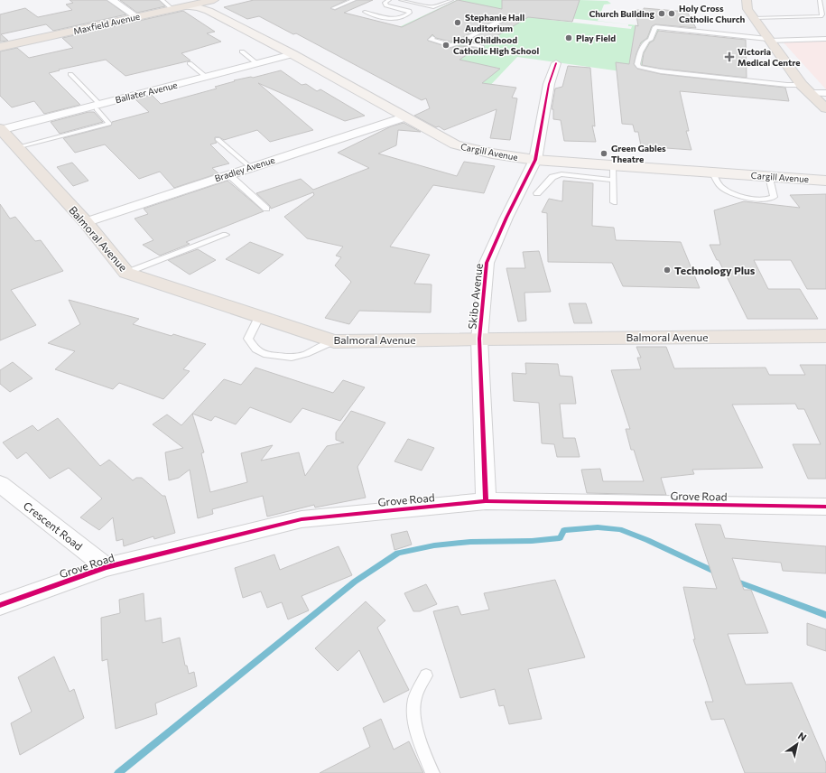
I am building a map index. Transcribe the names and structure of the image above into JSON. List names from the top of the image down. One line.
{"streets":{"main road":["Maxfield Avenue","Cargill Avenue","Balmoral Avenue"],"street":["Ballater Avenue","Bradley Avenue","Skibo Avenue","Grove Road","Crescent Road"]},"crossings":[["Maxfield Avenue","Cargill Avenue"],["Ballater Avenue","Cargill Avenue"],["Ballater Avenue","Balmoral Avenue"],["Cargill Avenue","Bradley Avenue"],["Cargill Avenue","Skibo Avenue"],["Bradley Avenue","Balmoral Avenue"],["Balmoral Avenue","Skibo Avenue"],["Skibo Avenue","Grove Road"],["Grove Road","Crescent Road"]],"places":{"other":["Church Building","Holy Cross Catholic Church","Stephanie Hall Auditorium","Play Field","Holy Childhood Catholic High School","Green Gables Theatre","Technology Plus"],"health":["Victoria Medical Centre"]},"north":"top right"}
